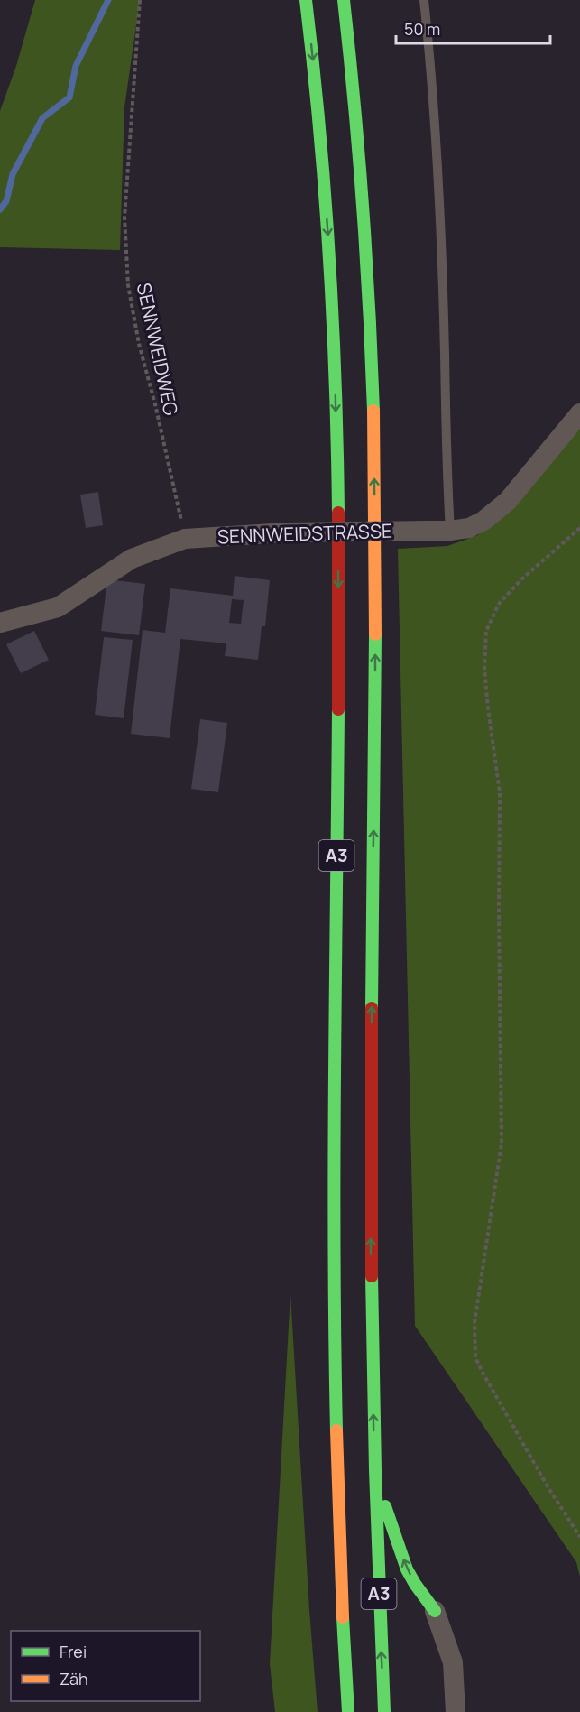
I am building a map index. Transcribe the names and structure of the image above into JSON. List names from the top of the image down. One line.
{"streets":{"highway":["A3"],"street":["SENNWEIDSTRASSE"],"path":["SENNWEIDWEG"]},"crossings":[["SENNWEIDWEG","SENNWEIDSTRASSE"]],"legend":["Frei","Zäh"],"scale_bar":"50 m"}
